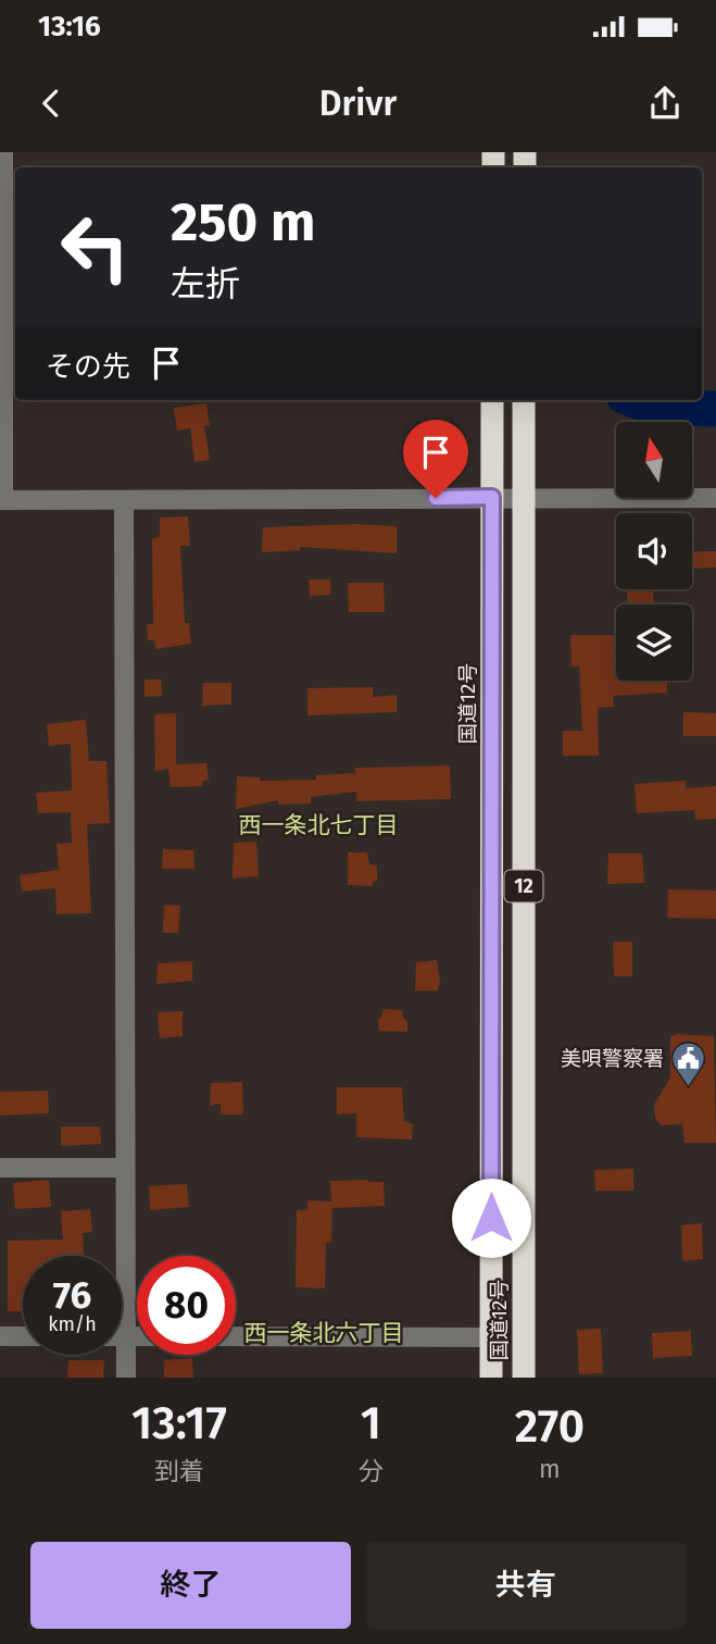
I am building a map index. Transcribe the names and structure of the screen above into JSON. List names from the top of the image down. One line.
{"streets":{"highway":["国道12号","12"]},"districts":["西一条北七丁目","西一条北六丁目"],"places":{"public building":["美唄警察署"]},"north":"top","page":{"status":"13:16","header":"Drivr","turn":["250 m","左折"],"then":"その先","speed":"76 km/h","limit":"80","eta":["13:17","到着","1","分","270","m"],"buttons":["終了","共有"]}}
